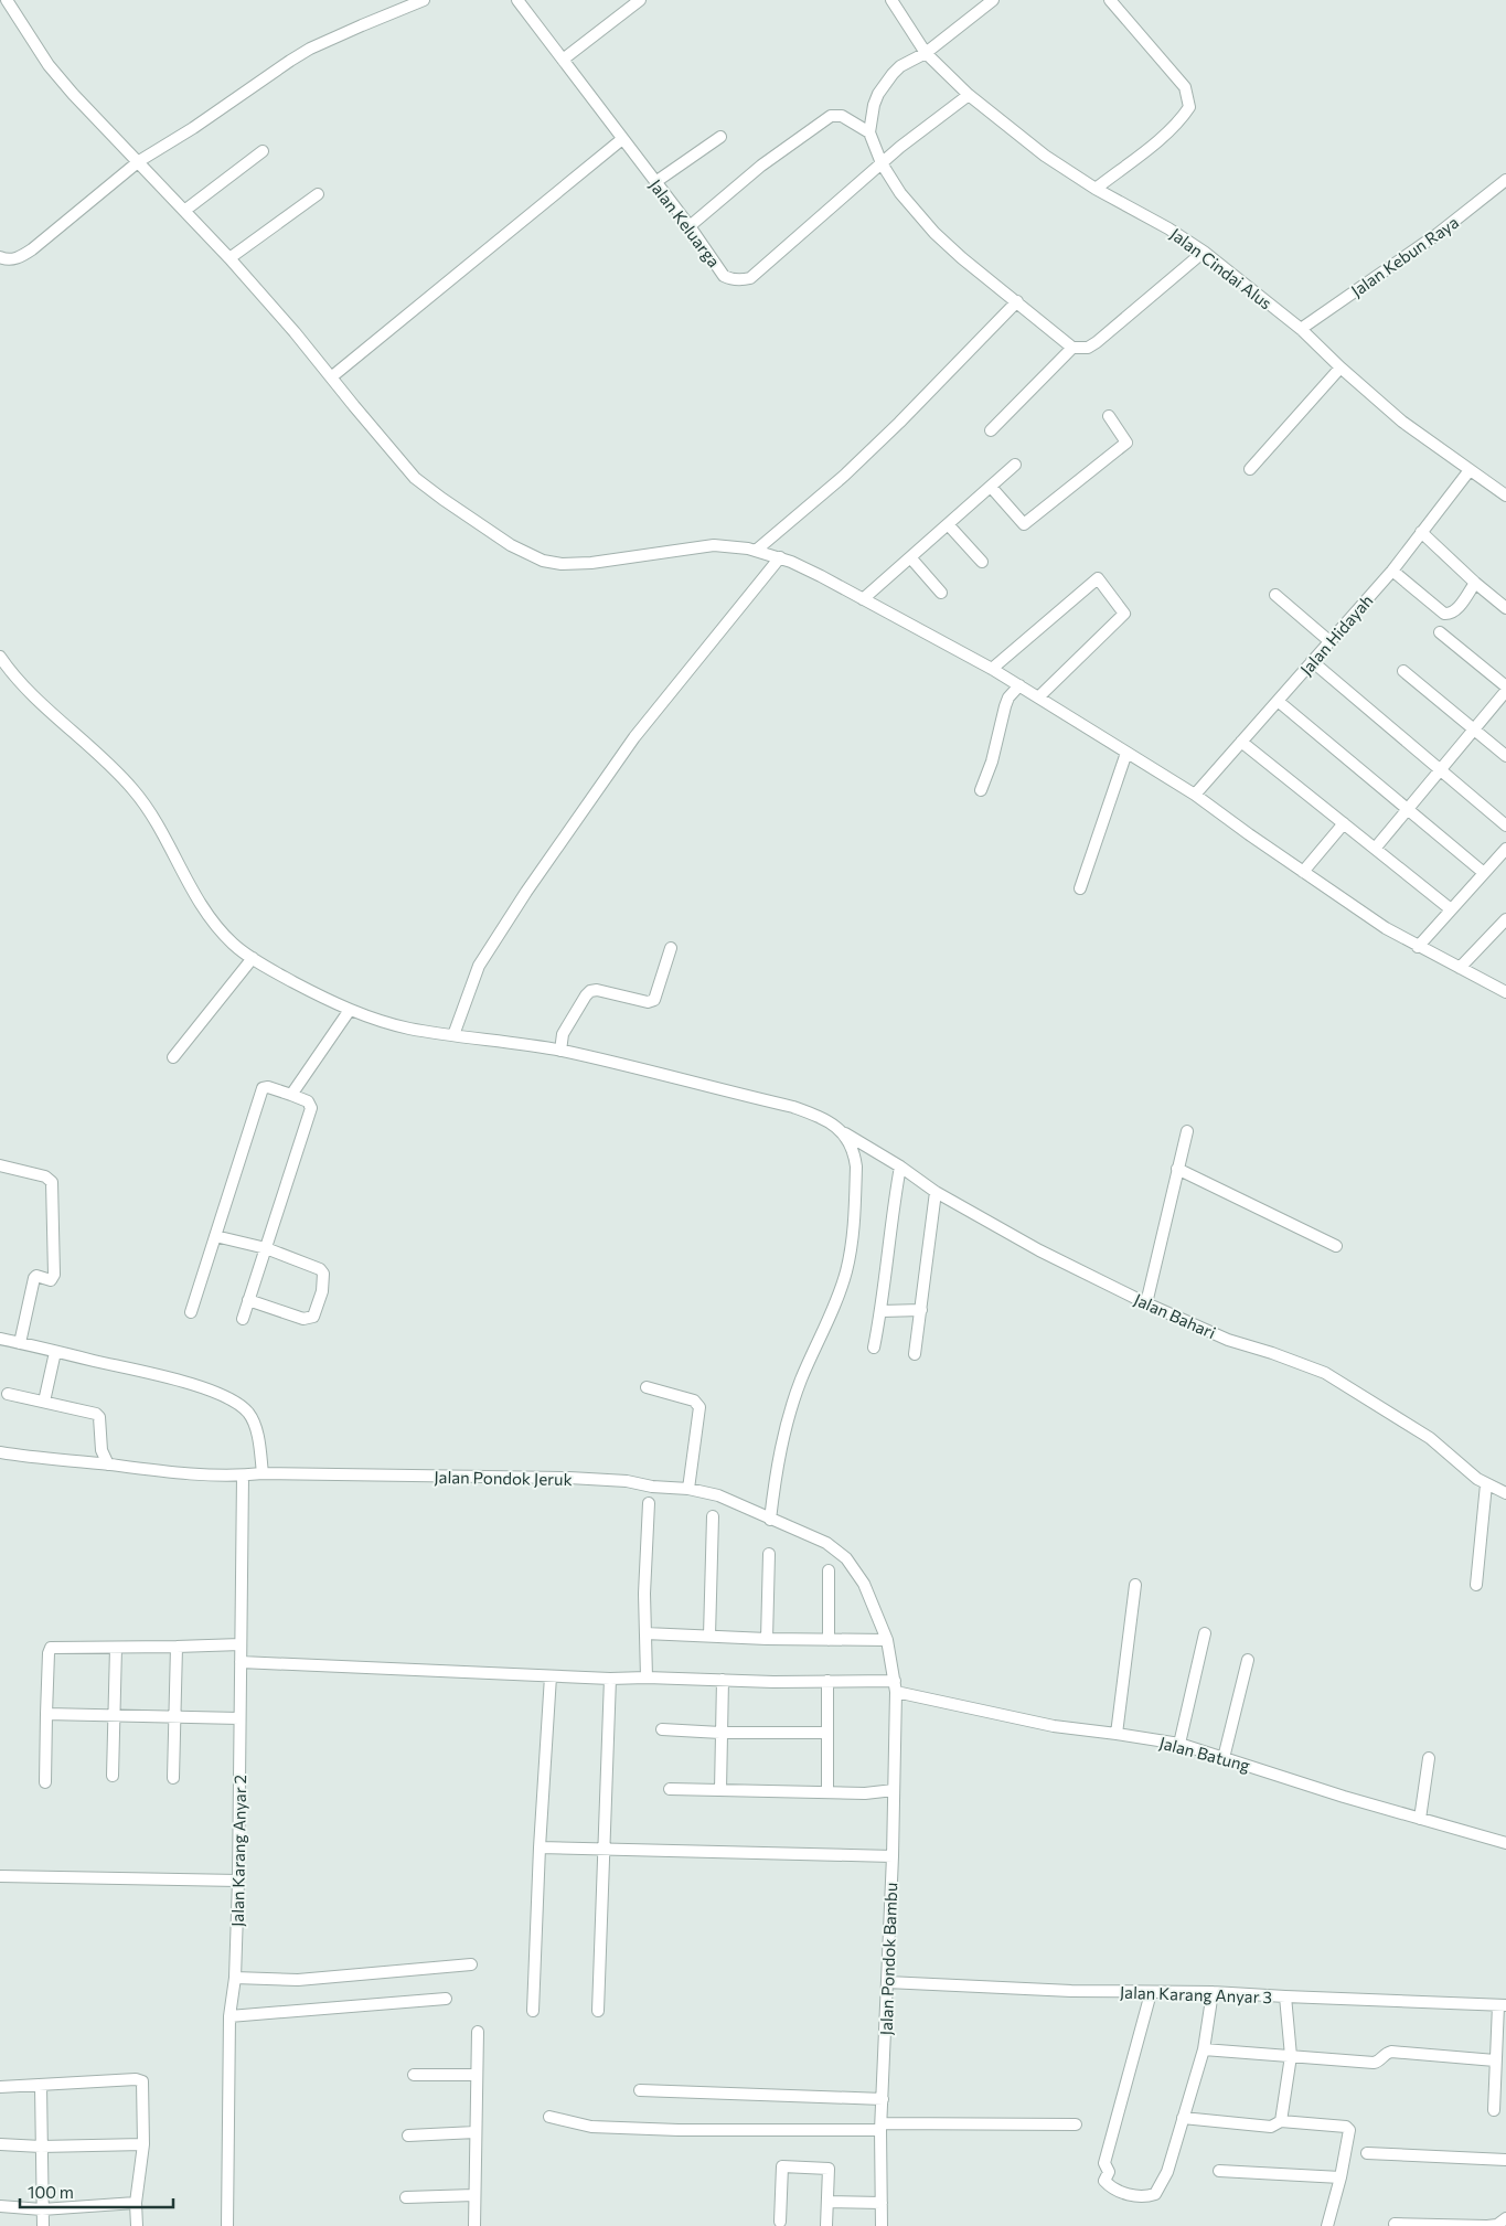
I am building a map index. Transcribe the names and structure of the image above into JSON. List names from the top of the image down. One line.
{"streets":{"street":["Jalan Keluarga","Jalan Kebun Raya","Jalan Cindai Alus","Jalan Hidayah","Jalan Bahari","Jalan Pondok Jeruk","Jalan Batung","Jalan Karang Anyar 2","Jalan Pondok Bambu","Jalan Karang Anyar 3"]},"crossings":[["Jalan Keluarga","Jalan Cindai Alus"],["Jalan Kebun Raya","Jalan Cindai Alus"],["Jalan Cindai Alus","Jalan Hidayah"],["Jalan Pondok Jeruk","Jalan Batung"],["Jalan Pondok Jeruk","Jalan Karang Anyar 2"],["Jalan Pondok Jeruk","Jalan Pondok Bambu"],["Jalan Batung","Jalan Karang Anyar 2"],["Jalan Batung","Jalan Pondok Bambu"],["Jalan Pondok Bambu","Jalan Karang Anyar 3"]],"scale_bar":"100 m"}
